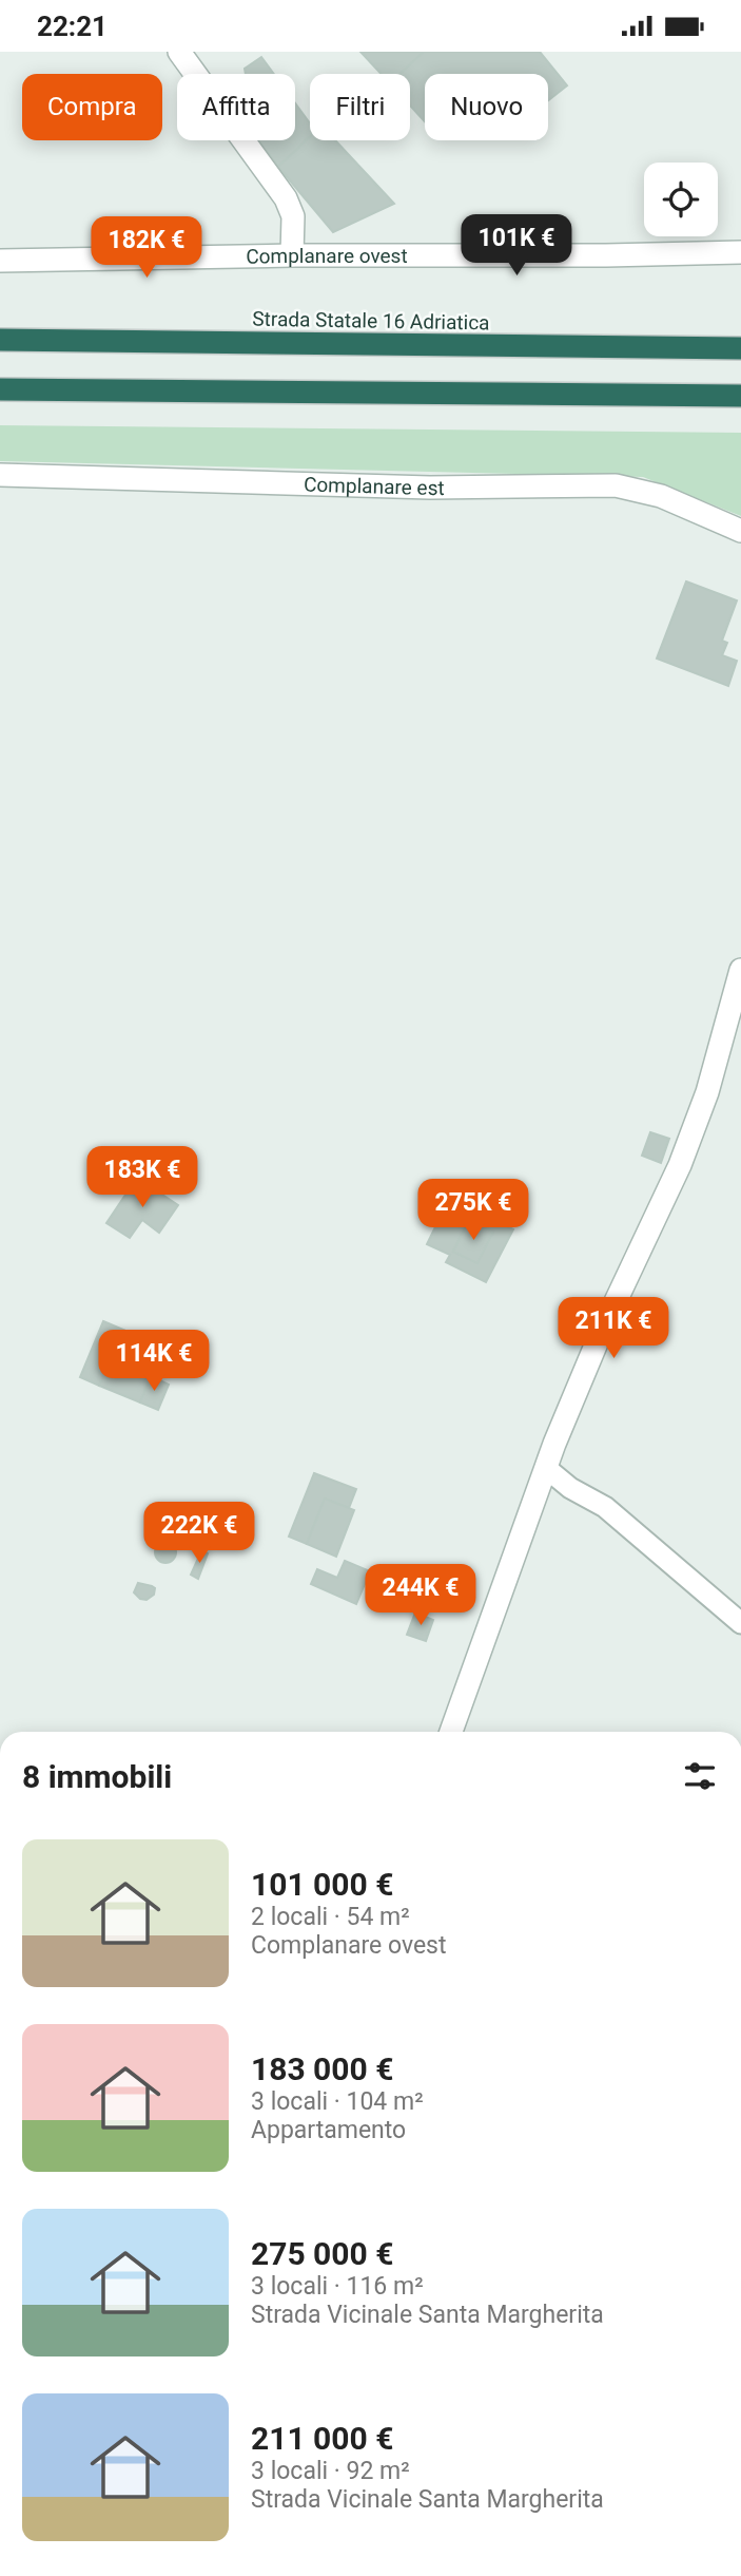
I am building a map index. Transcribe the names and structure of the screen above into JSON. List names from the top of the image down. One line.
{"streets":{"highway":["Strada Statale 16 Adriatica"],"street":["Complanare ovest","Complanare est"]},"page":{"status":"22:21","chip":["Compra","Affitta","Filtri","Nuovo"],"price":["101K €","182K €","183K €","275K €","211K €","114K €","222K €","244K €"],"heading":"8 immobili","list":[{"name":"101 000 €","note":"2 locali · 54 m² · Complanare ovest"},{"name":"183 000 €","note":"3 locali · 104 m² · Appartamento"},{"name":"275 000 €","note":"3 locali · 116 m² · Strada Vicinale Santa Margherita"},{"name":"211 000 €","note":"3 locali · 92 m² · Strada Vicinale Santa Margherita"}]}}
